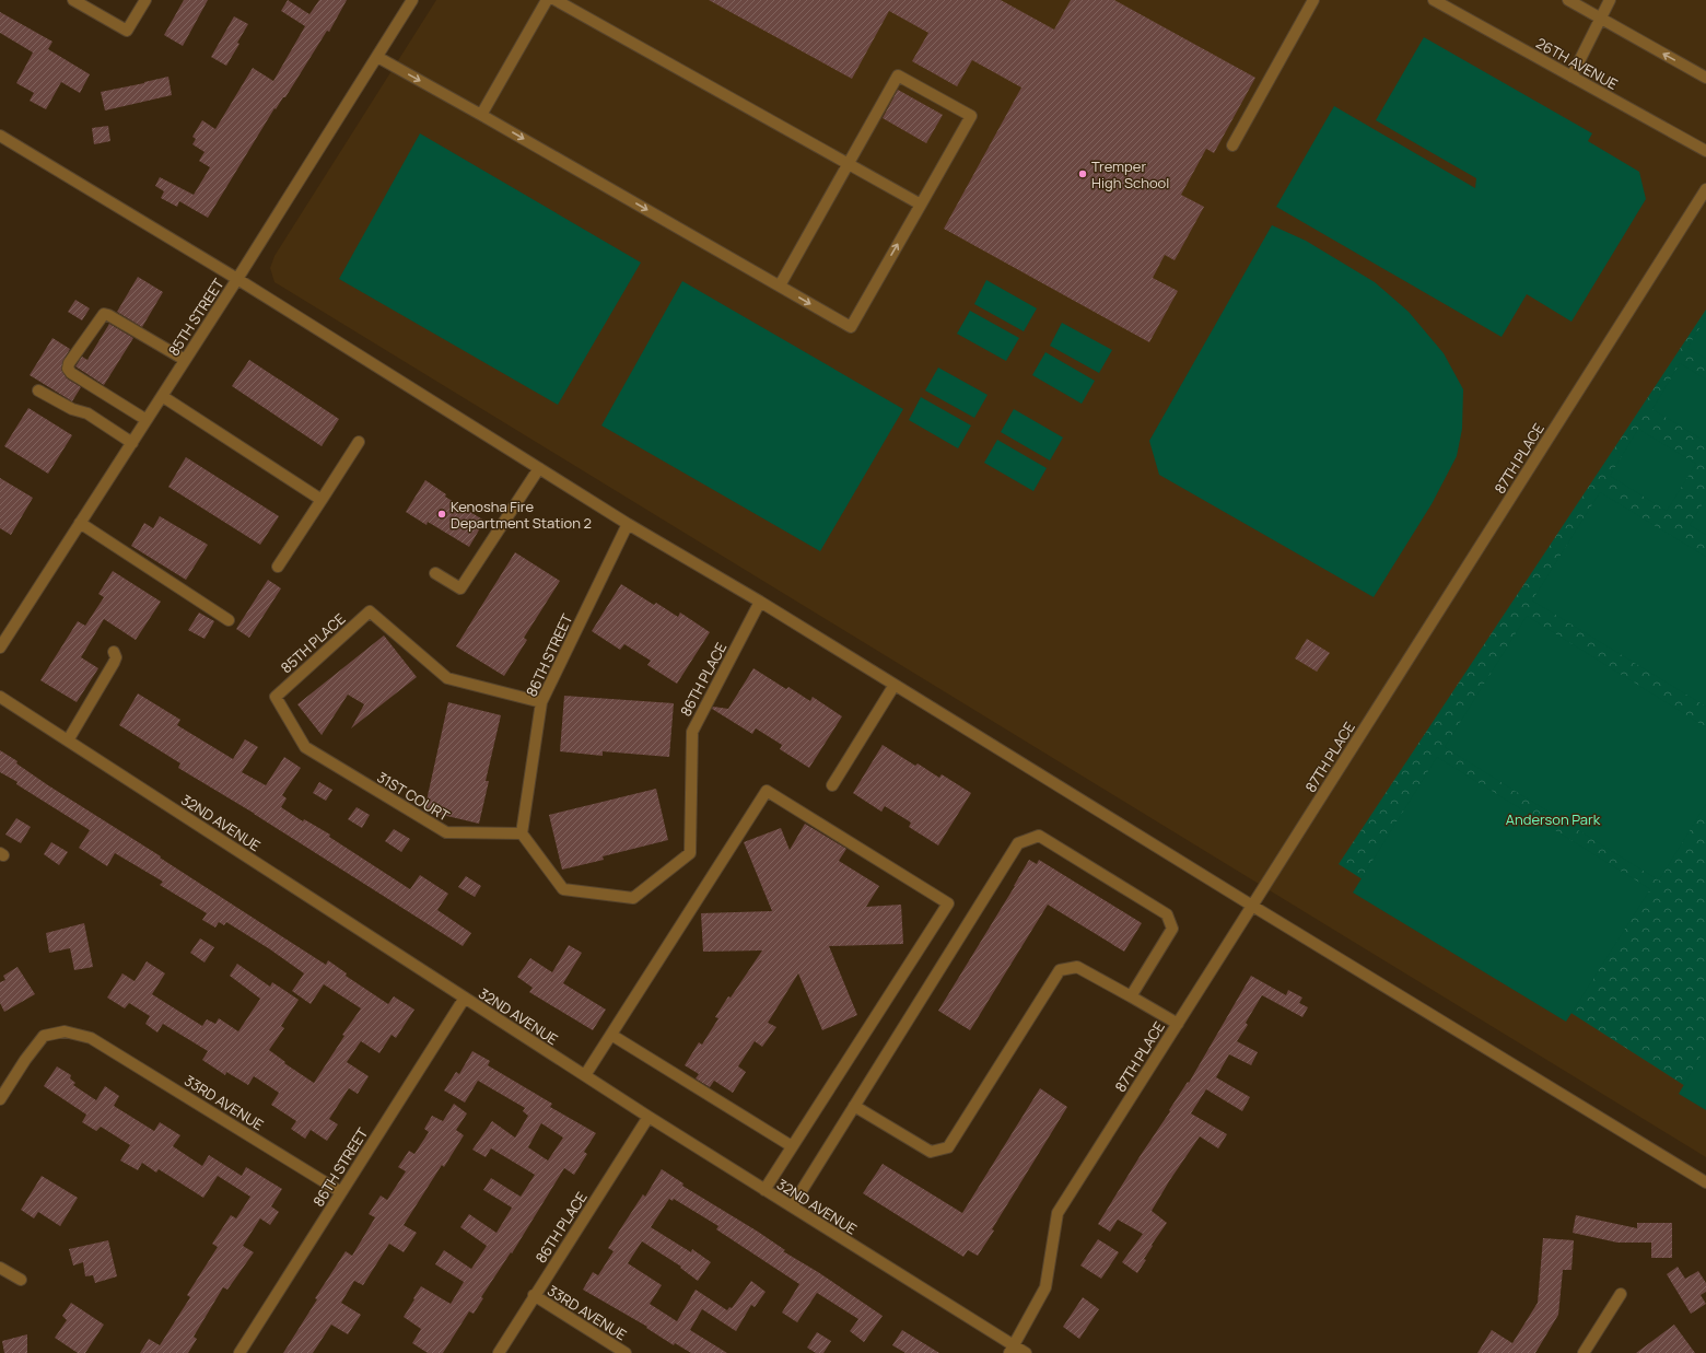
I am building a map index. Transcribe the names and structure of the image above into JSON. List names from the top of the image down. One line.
{"streets":{"street":["26TH AVENUE","85TH STREET","87TH PLACE","85TH PLACE","86TH STREET","86TH PLACE","31ST COURT","32ND AVENUE","33RD AVENUE"]},"crossings":[["87TH PLACE","32ND AVENUE"],["85TH PLACE","86TH STREET"],["85TH PLACE","31ST COURT"],["86TH STREET","86TH PLACE"],["86TH STREET","31ST COURT"],["86TH STREET","32ND AVENUE"],["86TH STREET","33RD AVENUE"],["86TH PLACE","31ST COURT"],["86TH PLACE","32ND AVENUE"],["86TH PLACE","33RD AVENUE"]],"parks":["Anderson Park"],"places":["Tremper High School","Kenosha Fire Department Station 2"]}
